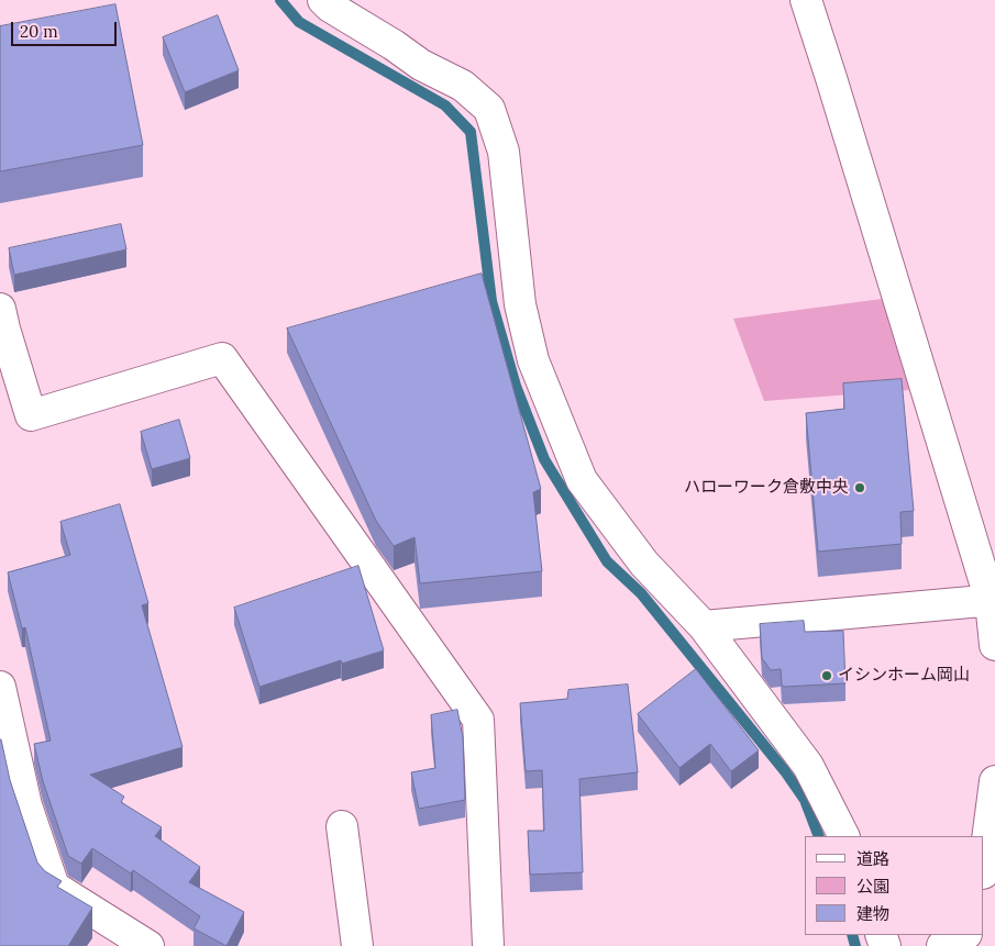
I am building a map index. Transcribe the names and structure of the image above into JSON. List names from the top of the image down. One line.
{"places":["ハローワーク倉敷中央","イシンホーム岡山"],"legend":["道路","公園","建物"],"scale_bar":"20 m"}
